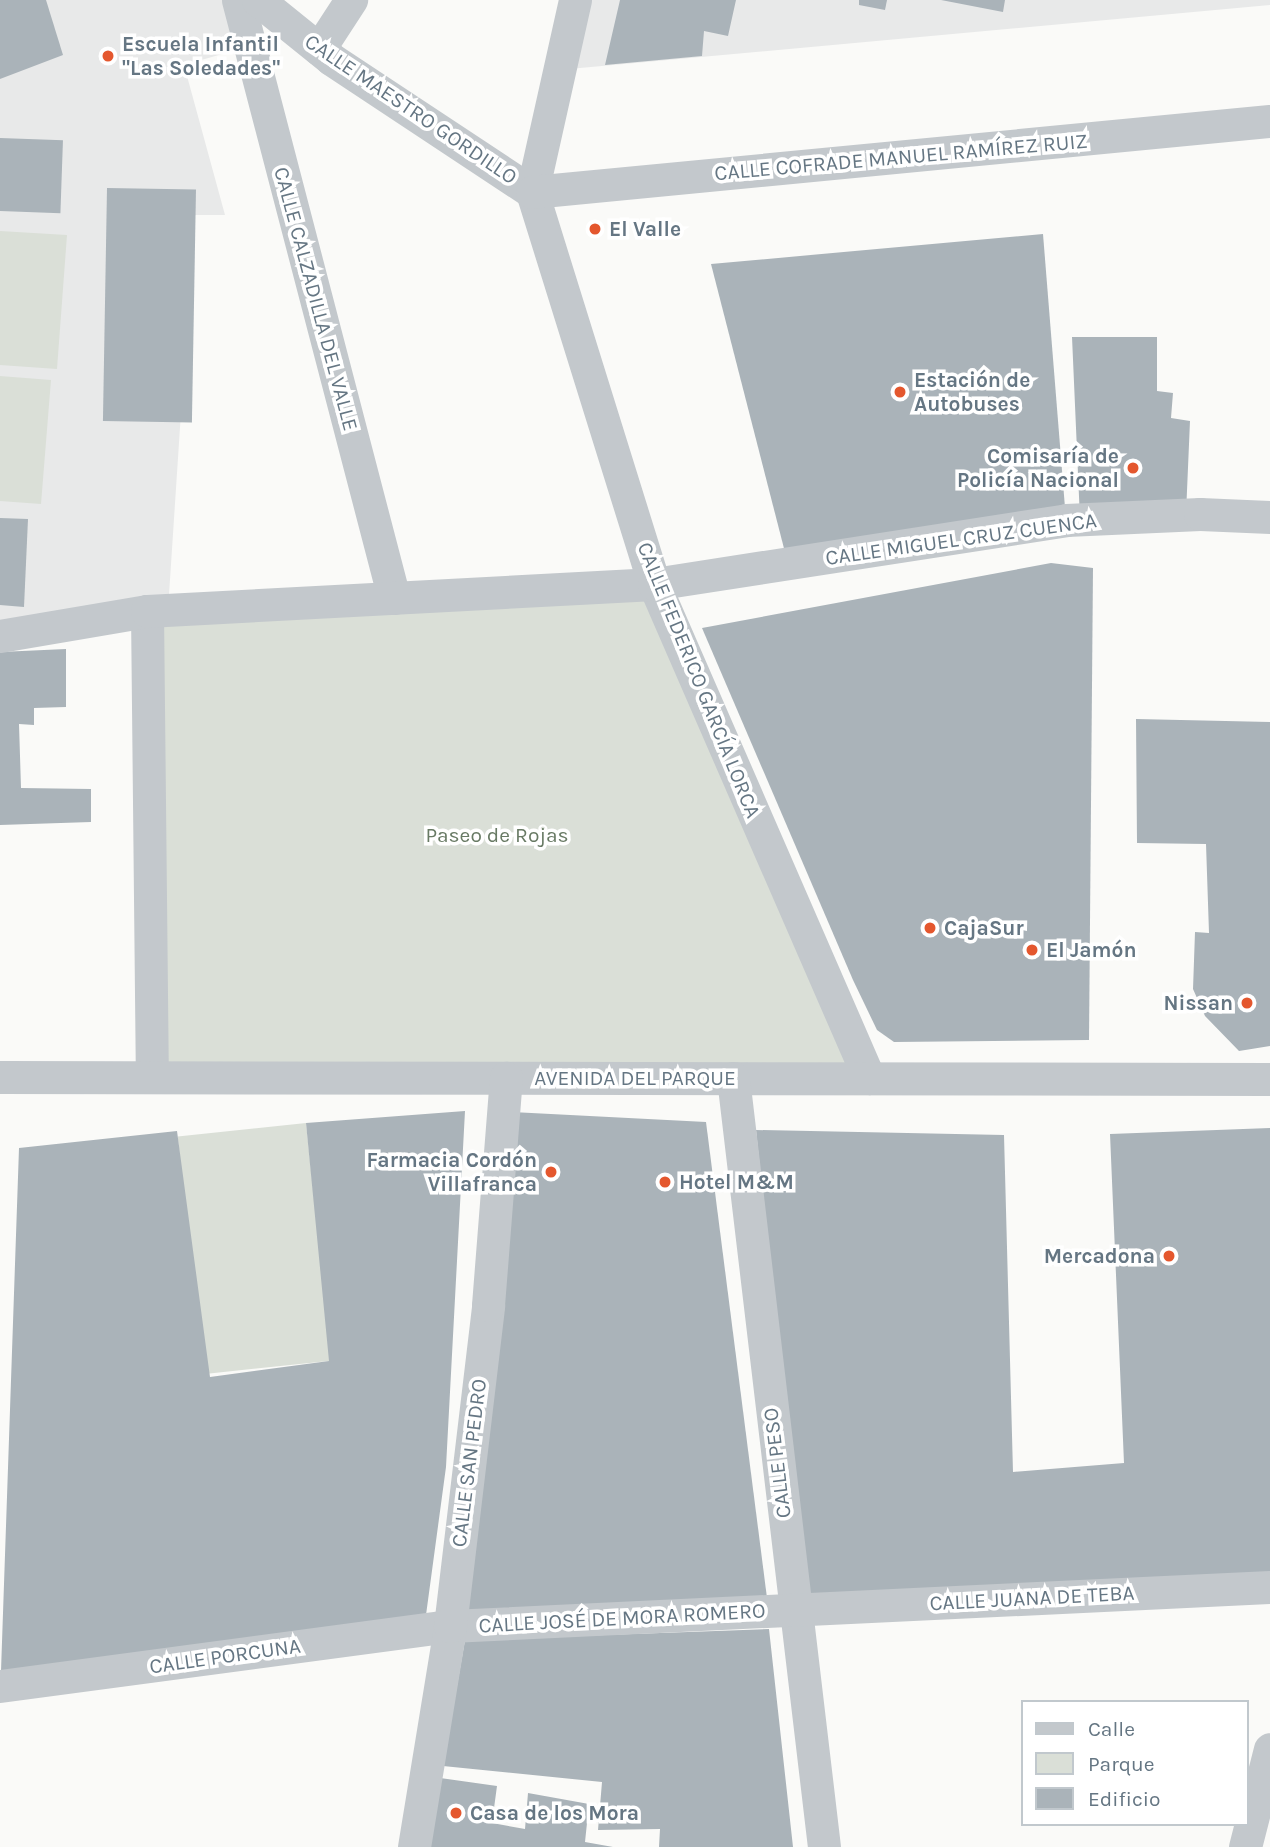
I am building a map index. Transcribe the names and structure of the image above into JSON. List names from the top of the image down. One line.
{"streets":{"street":["CALLE MAESTRO GORDILLO","CALLE COFRADE MANUEL RAMÍREZ RUIZ","CALLE CALZADILLA DEL VALLE","CALLE MIGUEL CRUZ CUENCA","CALLE FEDERICO GARCÍA LORCA","AVENIDA DEL PARQUE","CALLE SAN PEDRO","CALLE PESO","CALLE JUANA DE TEBA","CALLE JOSÉ DE MORA ROMERO","CALLE PORCUNA"]},"crossings":[["CALLE MAESTRO GORDILLO","CALLE COFRADE MANUEL RAMÍREZ RUIZ"],["CALLE MAESTRO GORDILLO","CALLE FEDERICO GARCÍA LORCA"],["CALLE COFRADE MANUEL RAMÍREZ RUIZ","CALLE FEDERICO GARCÍA LORCA"],["CALLE MIGUEL CRUZ CUENCA","CALLE FEDERICO GARCÍA LORCA"],["CALLE FEDERICO GARCÍA LORCA","AVENIDA DEL PARQUE"],["AVENIDA DEL PARQUE","CALLE SAN PEDRO"],["AVENIDA DEL PARQUE","CALLE PESO"],["CALLE SAN PEDRO","CALLE JOSÉ DE MORA ROMERO"],["CALLE SAN PEDRO","CALLE PORCUNA"],["CALLE PESO","CALLE JUANA DE TEBA"],["CALLE PESO","CALLE JOSÉ DE MORA ROMERO"],["CALLE JUANA DE TEBA","CALLE JOSÉ DE MORA ROMERO"],["CALLE JOSÉ DE MORA ROMERO","CALLE PORCUNA"]],"parks":["Paseo de Rojas"],"places":["Escuela Infantil \"Las Soledades\"","El Valle","Estación de Autobuses","Comisaría de Policía Nacional","CajaSur","El Jamón","Nissan","Farmacia Cordón Villafranca","Hotel M&M","Mercadona","Casa de los Mora"],"legend":["Calle","Parque","Edificio"]}
